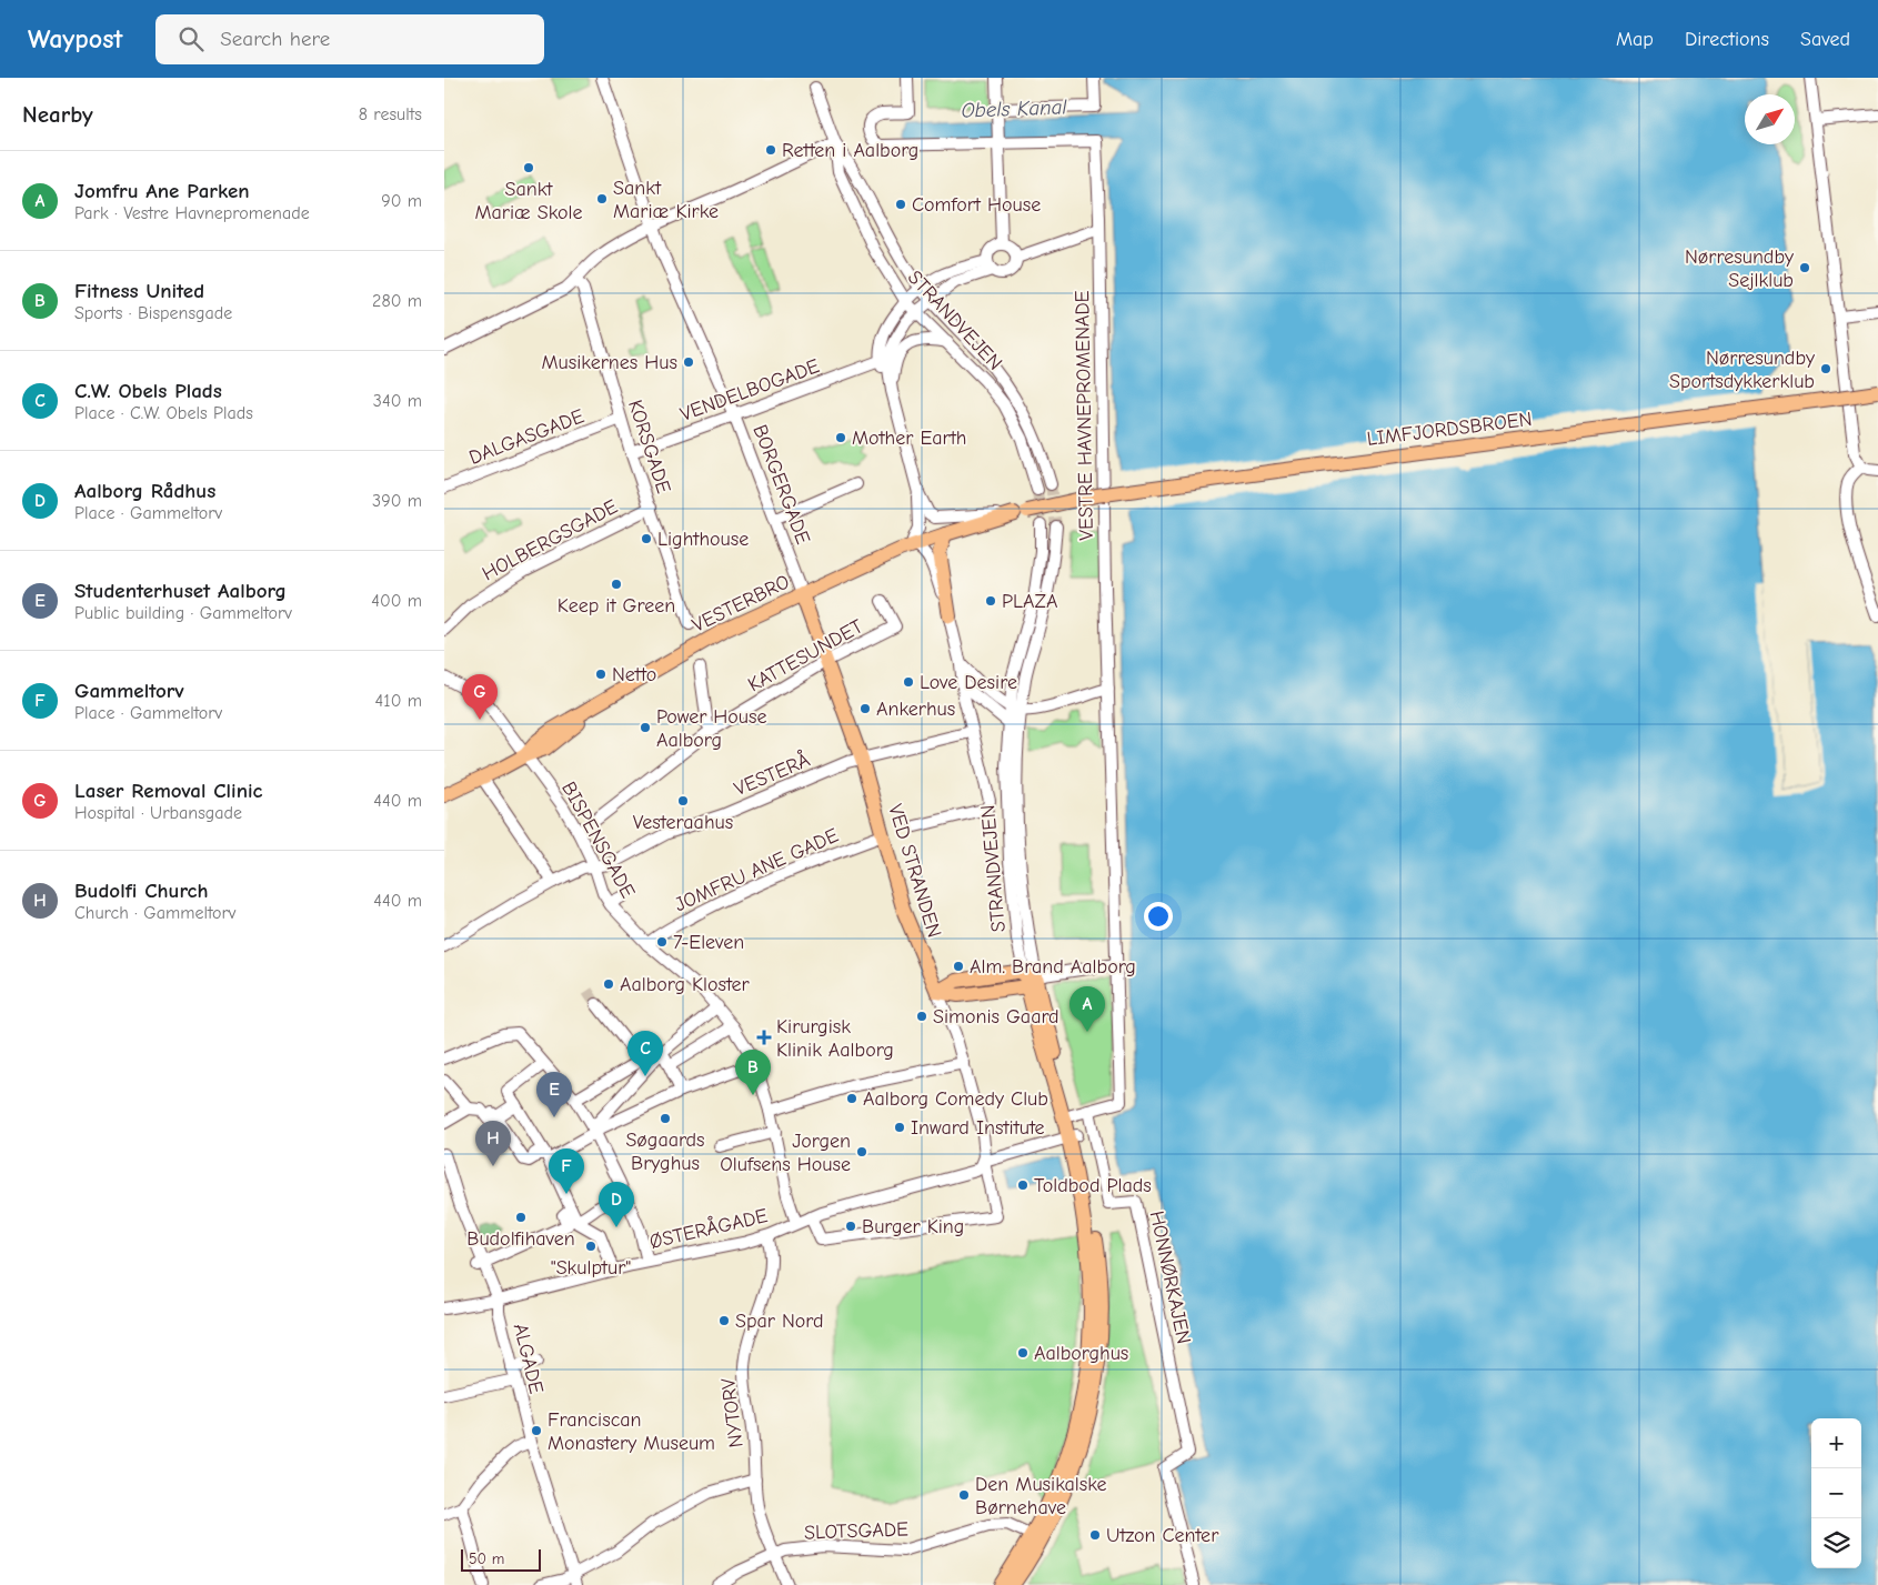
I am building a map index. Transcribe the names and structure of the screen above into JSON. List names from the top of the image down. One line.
{"streets":{"main road":["STRANDVEJEN","LIMFJORDSBROEN","BORGERGADE","VESTERBRO","VED STRANDEN"],"street":["VENDELBOGADE","VESTRE HAVNEPROMENADE","DALGASGADE","KORSGADE","HOLBERGSGADE","KATTESUNDET","VESTERÅ","BISPENSGADE","JOMFRU ANE GADE","ØSTERÅGADE","HONNØRKAJEN","ALGADE","NYTORV","SLOTSGADE"]},"crossings":[["VENDELBOGADE","KORSGADE"],["VENDELBOGADE","BORGERGADE"],["VESTRE HAVNEPROMENADE","HONNØRKAJEN"],["LIMFJORDSBROEN","VESTERBRO"],["DALGASGADE","KORSGADE"],["KORSGADE","HOLBERGSGADE"],["BORGERGADE","VESTERBRO"],["BORGERGADE","KATTESUNDET"],["BORGERGADE","VESTERÅ"],["BORGERGADE","VED STRANDEN"],["VESTERBRO","BISPENSGADE"],["KATTESUNDET","BISPENSGADE"],["VESTERÅ","BISPENSGADE"],["VESTERÅ","VED STRANDEN"],["BISPENSGADE","JOMFRU ANE GADE"],["BISPENSGADE","ØSTERÅGADE"],["JOMFRU ANE GADE","VED STRANDEN"],["VED STRANDEN","ØSTERÅGADE"],["ØSTERÅGADE","ALGADE"],["ØSTERÅGADE","NYTORV"],["NYTORV","SLOTSGADE"]],"water":["Obels Kanal"],"places":{"other":["Retten i Aalborg","Sankt Mariæ Skole","Sankt Mariæ Kirke","Comfort House","Nørresundby Sejlklub","Musikernes Hus","Nørresundby Sportsdykkerklub","Mother Earth","Lighthouse","Keep it Green","PLAZA","Netto","Love Desire","Ankerhus","Power House Aalborg","Vesteraahus","7-Eleven","Alm. Brand Aalborg","Aalborg Kloster","Simonis Gaard","Aalborg Comedy Club","Søgaards Bryghus","Inward Institute","Jorgen Olufsens House","Toldbod Plads","Budolfihaven","Burger King","\"Skulptur\"","Spar Nord","Aalborghus","Franciscan Monastery Museum","Den Musikalske Børnehave","Utzon Center"],"health":["Kirurgisk Klinik Aalborg"]},"scale_bar":"50 m","north":"top right","page":{"header":"Waypost","search":"Search here","nav":["Map","Directions","Saved"],"heading":["Nearby","8 results"],"list":[{"mark":"A","name":"Jomfru Ane Parken","note":"Park · Vestre Havnepromenade","value":"90 m"},{"mark":"B","name":"Fitness United","note":"Sports · Bispensgade","value":"280 m"},{"mark":"C","name":"C.W. Obels Plads","note":"Place · C.W. Obels Plads","value":"340 m"},{"mark":"D","name":"Aalborg Rådhus","note":"Place · Gammeltorv","value":"390 m"},{"mark":"E","name":"Studenterhuset Aalborg","note":"Public building · Gammeltorv","value":"400 m"},{"mark":"F","name":"Gammeltorv","note":"Place · Gammeltorv","value":"410 m"},{"mark":"G","name":"Laser Removal Clinic","note":"Hospital · Urbansgade","value":"440 m"},{"mark":"H","name":"Budolfi Church","note":"Church · Gammeltorv","value":"440 m"}],"pins":["G","A","C","B","E","H","F","D"],"map_buttons":["+","−"],"scale":"50 m"}}
